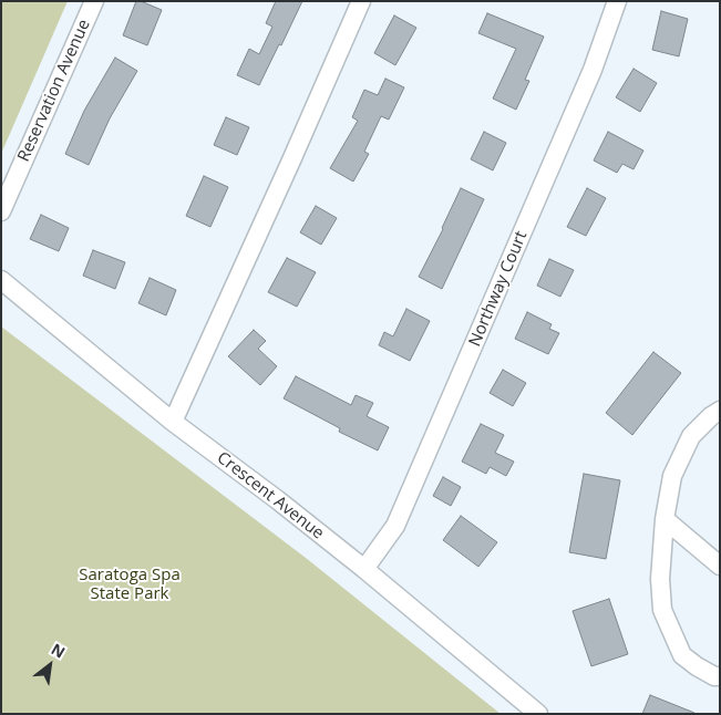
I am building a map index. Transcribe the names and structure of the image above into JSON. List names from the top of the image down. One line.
{"streets":{"street":["Reservation Avenue","Northway Court","Crescent Avenue"]},"crossings":[["Northway Court","Crescent Avenue"]],"parks":["Saratoga Spa State Park"],"north":"top right"}
